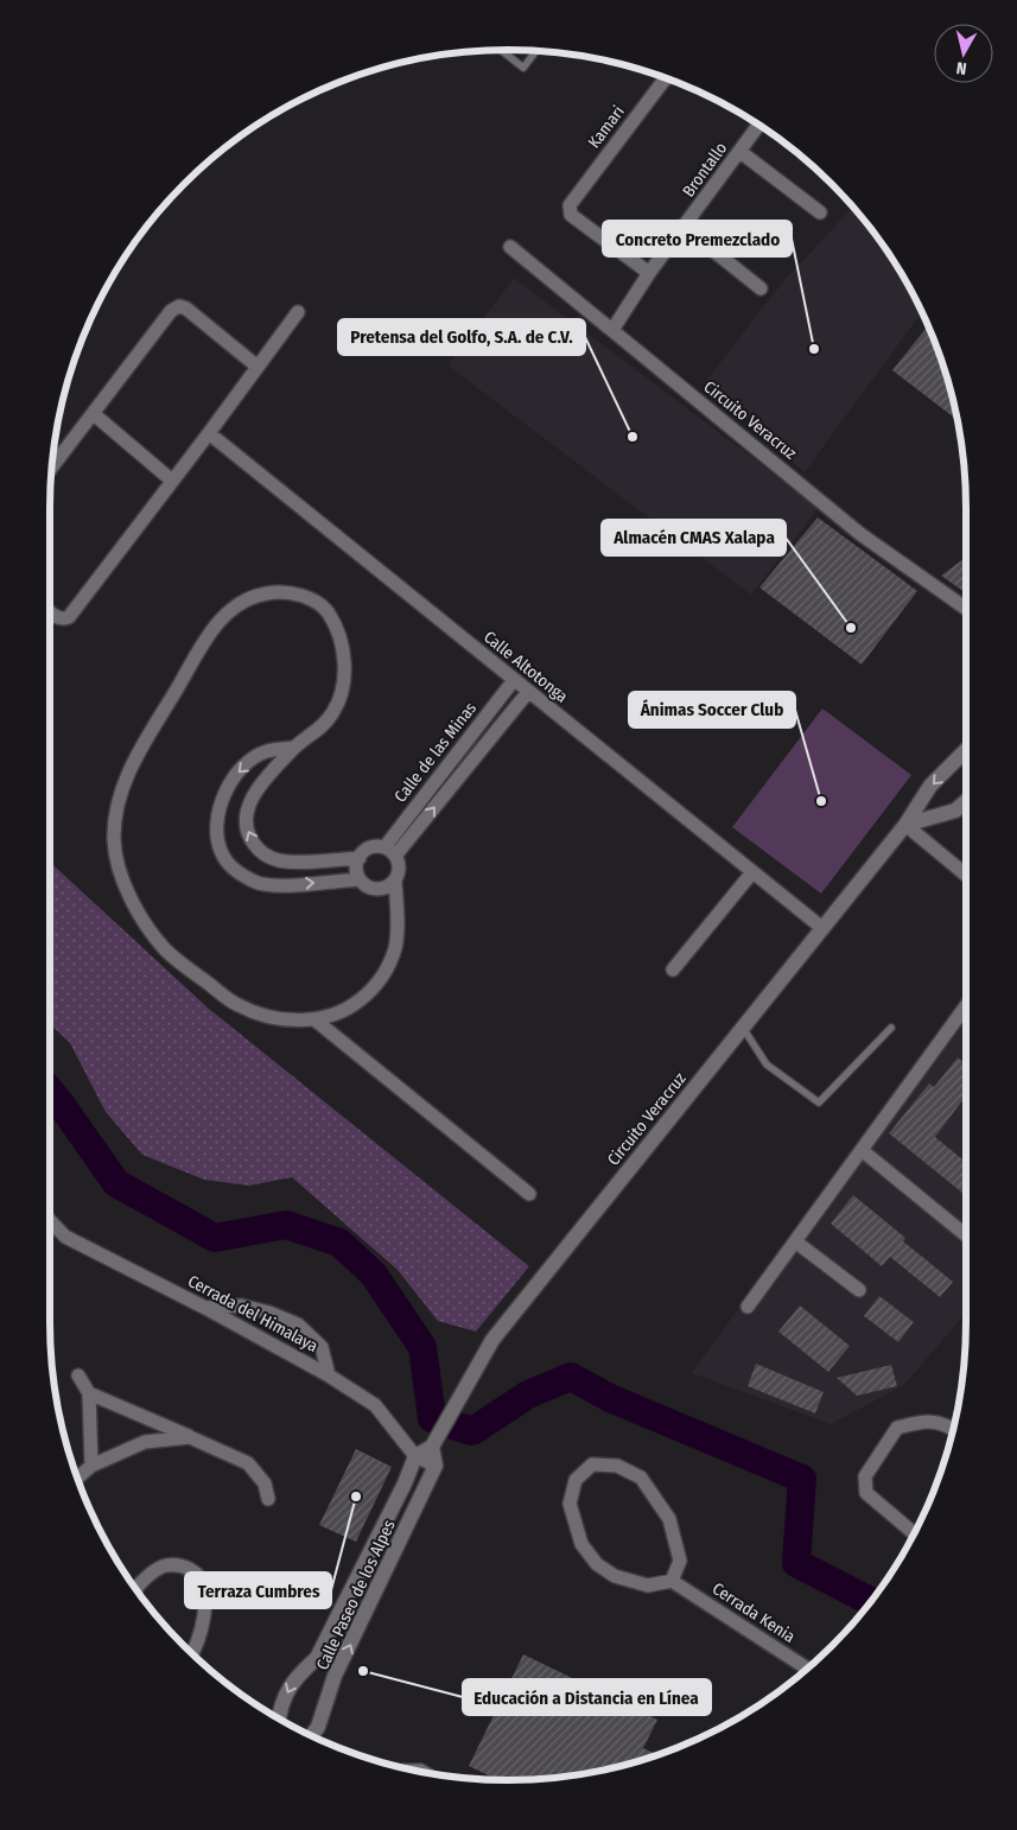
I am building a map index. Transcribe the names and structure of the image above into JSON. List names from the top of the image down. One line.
{"streets":{"street":["Kamari","Brontallo","Circuito Veracruz","Calle Altotonga","Calle de las Minas","Cerrada del Himalaya","Calle Paseo de los Alpes","Cerrada Kenia"]},"crossings":[["Kamari","Brontallo"],["Brontallo","Circuito Veracruz"],["Circuito Veracruz","Calle Altotonga"],["Calle Altotonga","Calle de las Minas"],["Cerrada del Himalaya","Calle Paseo de los Alpes"]],"places":["Concreto Premezclado","Pretensa del Golfo, S.A. de C.V.","Almacén CMAS Xalapa","Ánimas Soccer Club","Terraza Cumbres","Educación a Distancia en Línea"],"north":"bottom"}
